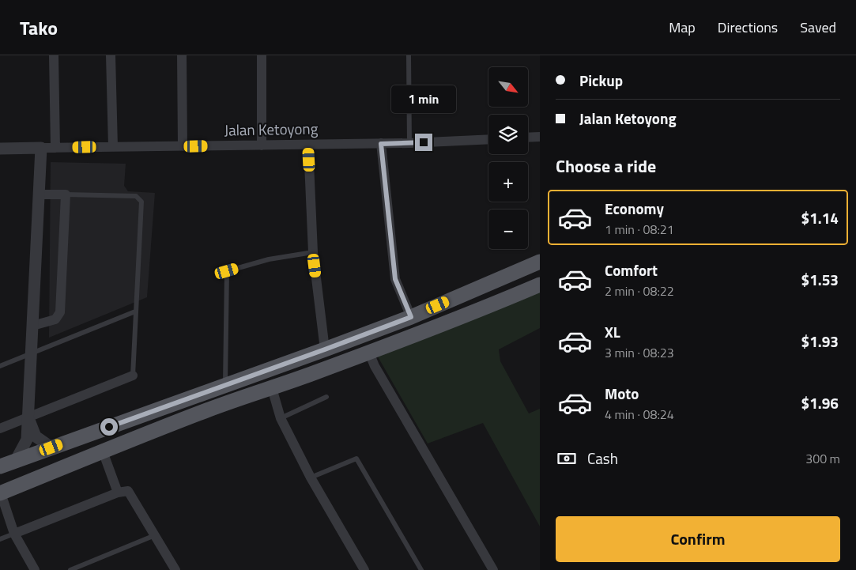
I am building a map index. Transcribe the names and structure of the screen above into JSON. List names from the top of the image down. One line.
{"streets":{"street":["Jalan Ketoyong"]},"north":"bottom right","page":{"header":"Tako","nav":["Map","Directions","Saved"],"banner":["Pickup","Jalan Ketoyong"],"map_buttons":["+","−"],"bubble":"1 min","heading":"Choose a ride","list":[{"name":"Economy","note":"1 min · 08:21","value":"$1.14"},{"name":"Comfort","note":"2 min · 08:22","value":"$1.53"},{"name":"XL","note":"3 min · 08:23","value":"$1.93"},{"name":"Moto","note":"4 min · 08:24","value":"$1.96"}],"pay":["Cash","300 m"],"buttons":"Confirm"}}
